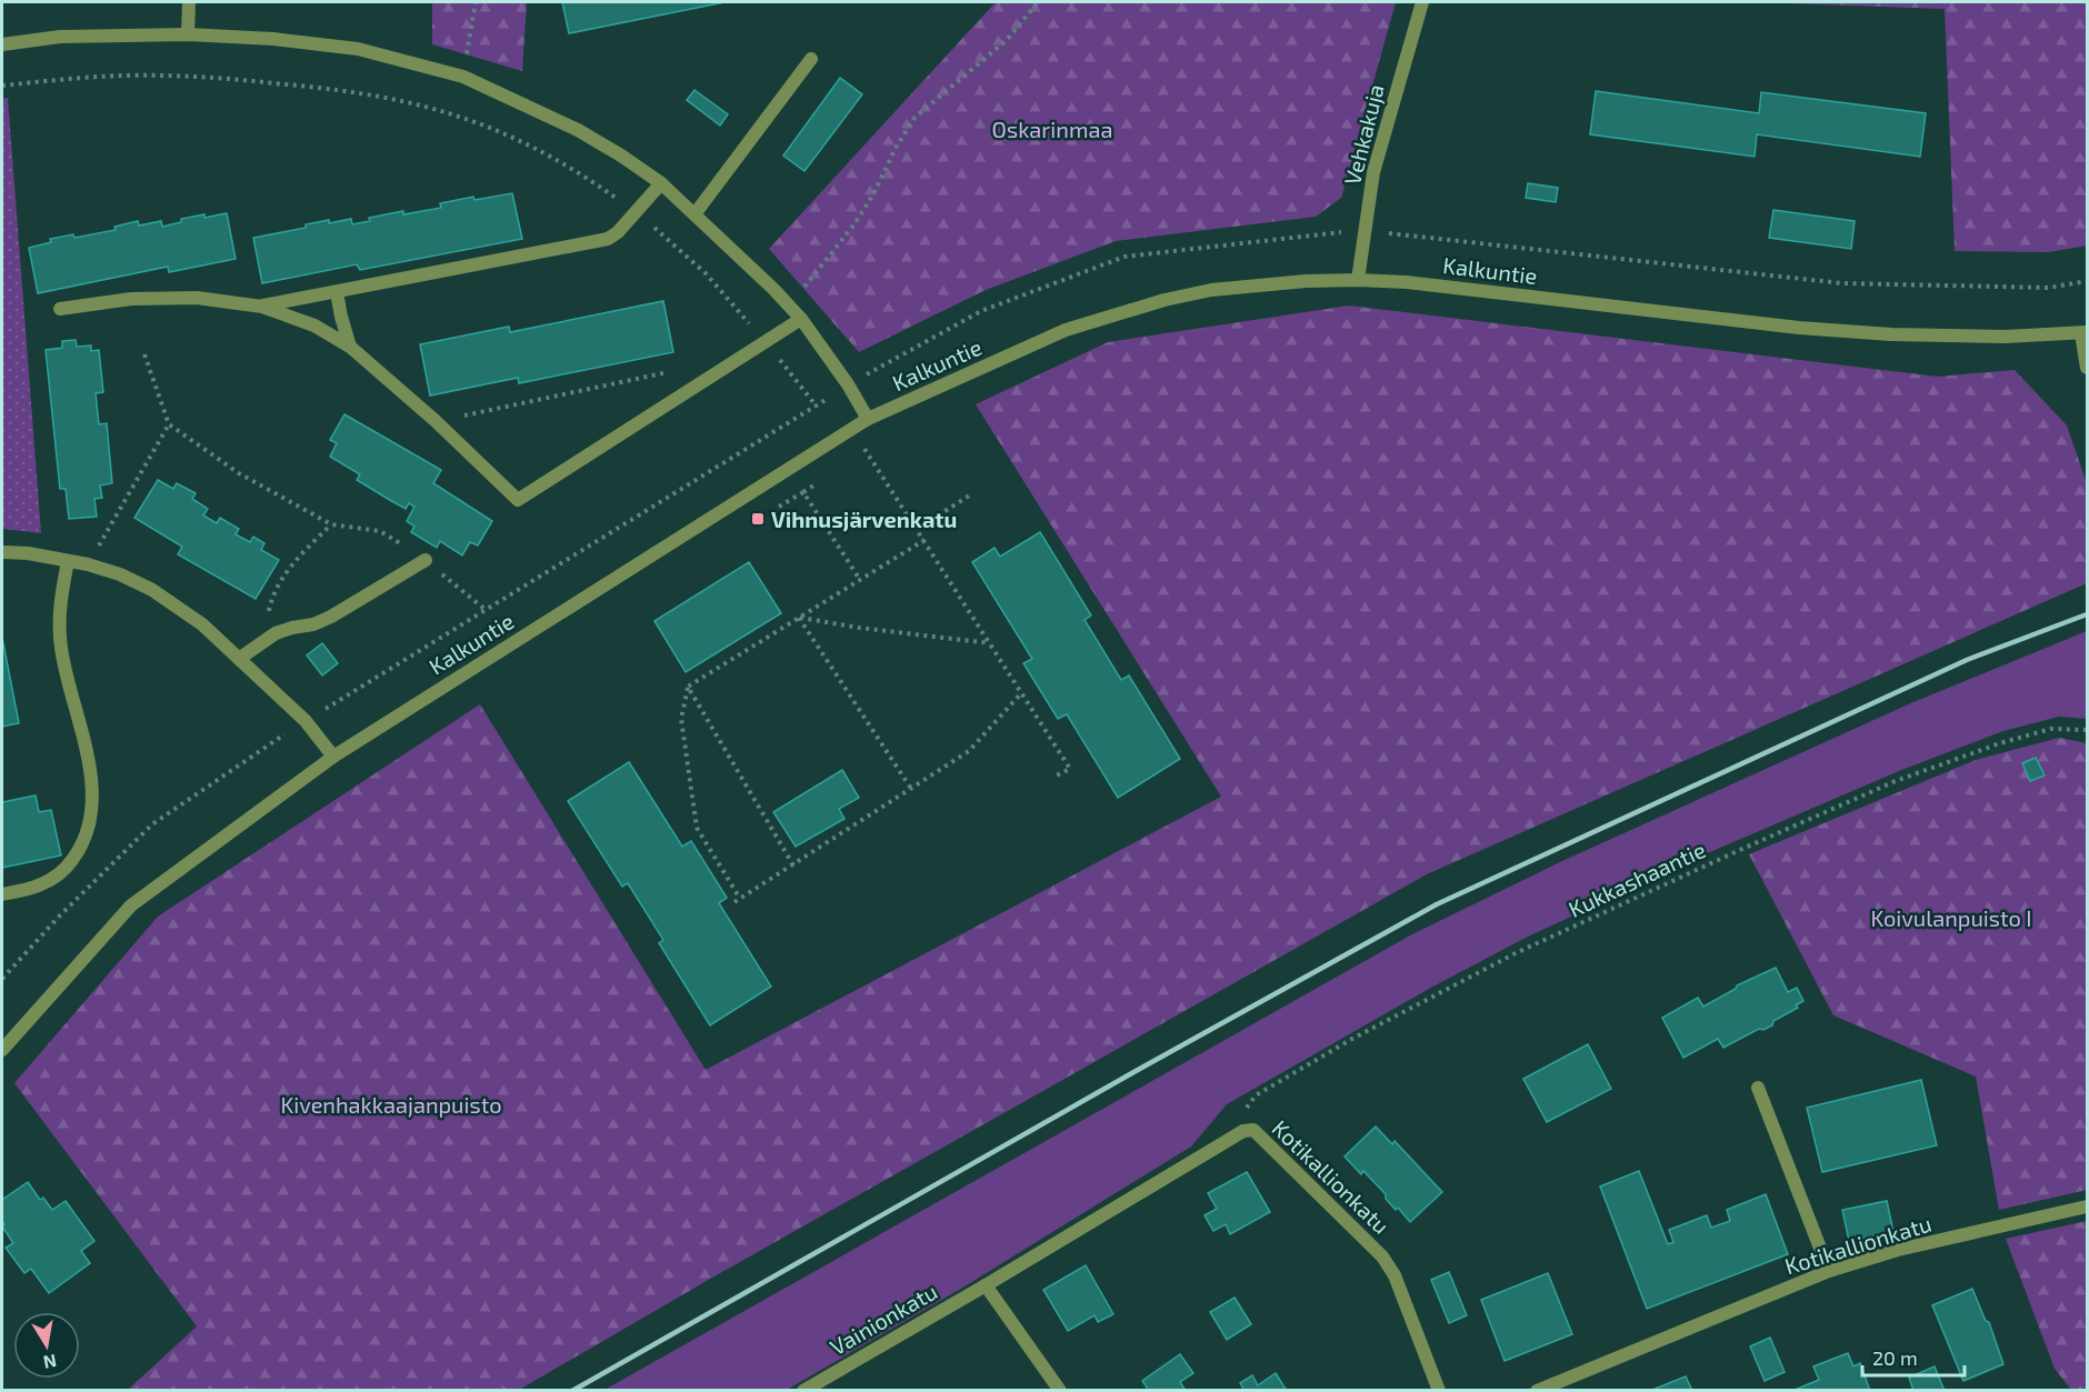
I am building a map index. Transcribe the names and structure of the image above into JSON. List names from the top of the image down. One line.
{"streets":{"street":["Vehkakuja","Kalkuntie","Kotikallionkatu","Vainionkatu"],"path":["Kukkashaantie"]},"crossings":[["Vehkakuja","Kalkuntie"],["Kukkashaantie","Kotikallionkatu"],["Kotikallionkatu","Vainionkatu"]],"parks":["Oskarinmaa","Koivulanpuisto I","Kivenhakkaajanpuisto"],"places":{"transit":["Vihnusjärvenkatu"]},"scale_bar":"20 m","north":"bottom"}
